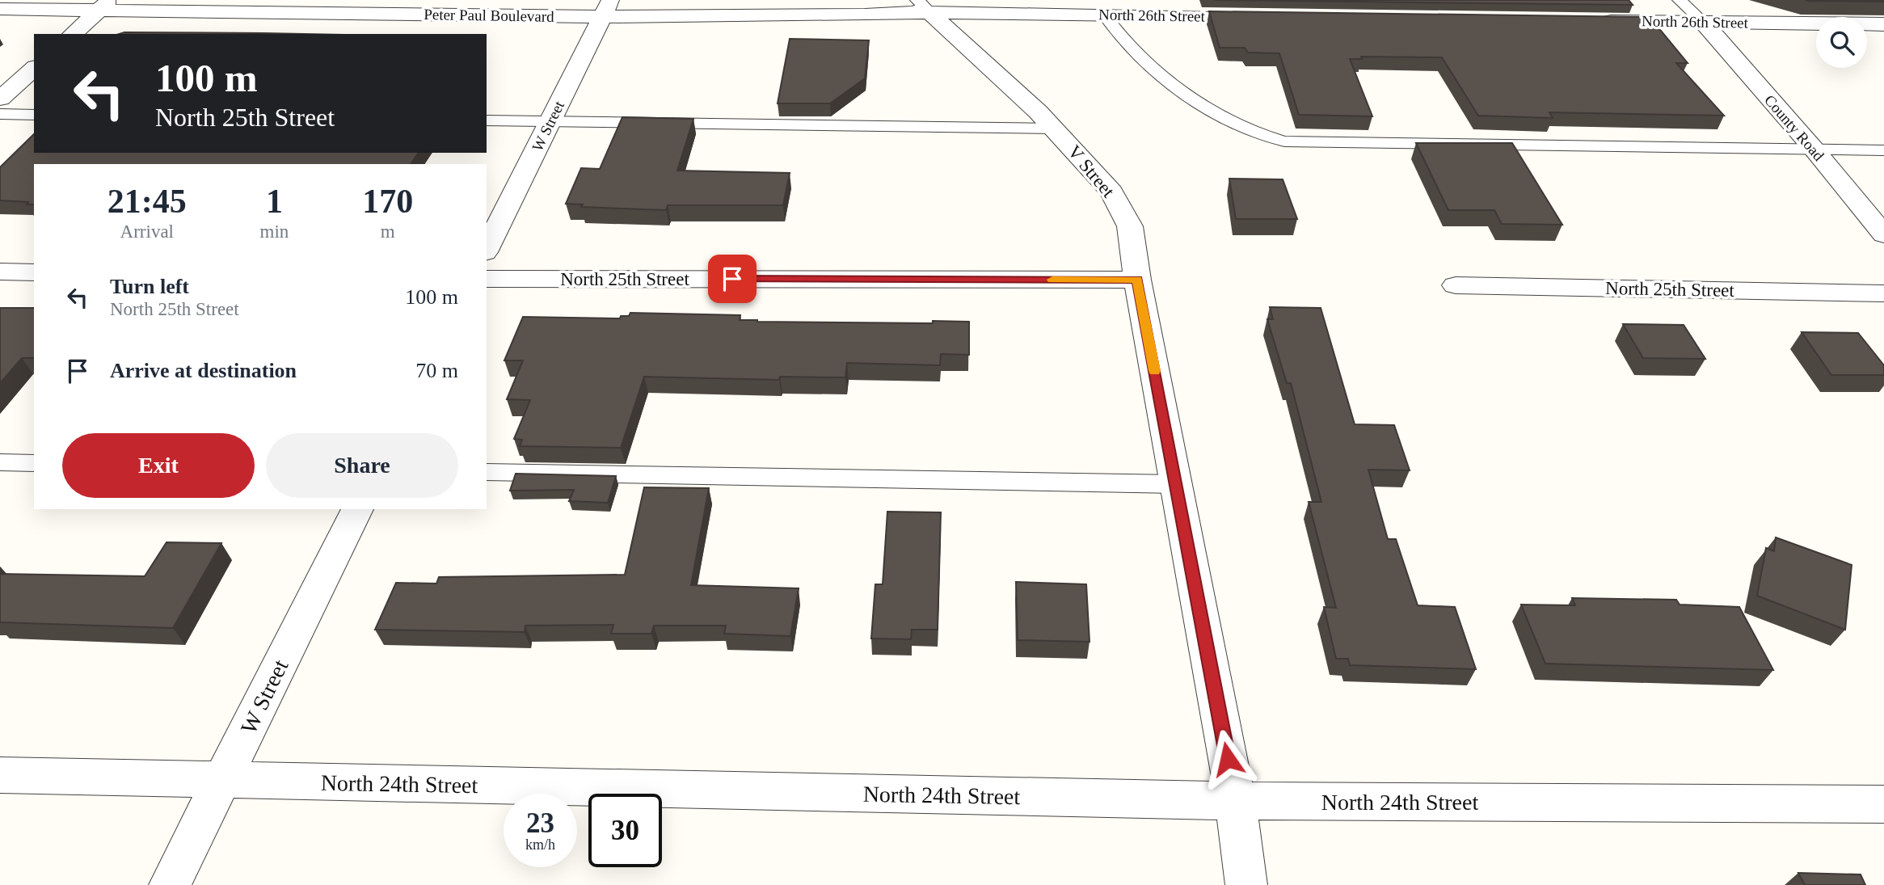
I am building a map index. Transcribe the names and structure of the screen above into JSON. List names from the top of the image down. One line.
{"streets":{"street":["Peter Paul Boulevard","North 26th Street","W Street","County Road","V Street","North 25th Street","North 24th Street"]},"crossings":[["Peter Paul Boulevard","North 26th Street"],["Peter Paul Boulevard","W Street"],["Peter Paul Boulevard","V Street"],["North 26th Street","County Road"],["North 26th Street","V Street"],["W Street","North 24th Street"],["V Street","North 25th Street"],["V Street","North 24th Street"]],"page":{"turn":["100 m","North 25th Street"],"eta":["21:45","Arrival","1","min","170","m"],"list":[{"name":"Turn left","note":"North 25th Street","value":"100 m"},{"name":"Arrive at destination","value":"70 m"}],"buttons":["Exit","Share"],"speed":"23 km/h","limit":"30"}}
